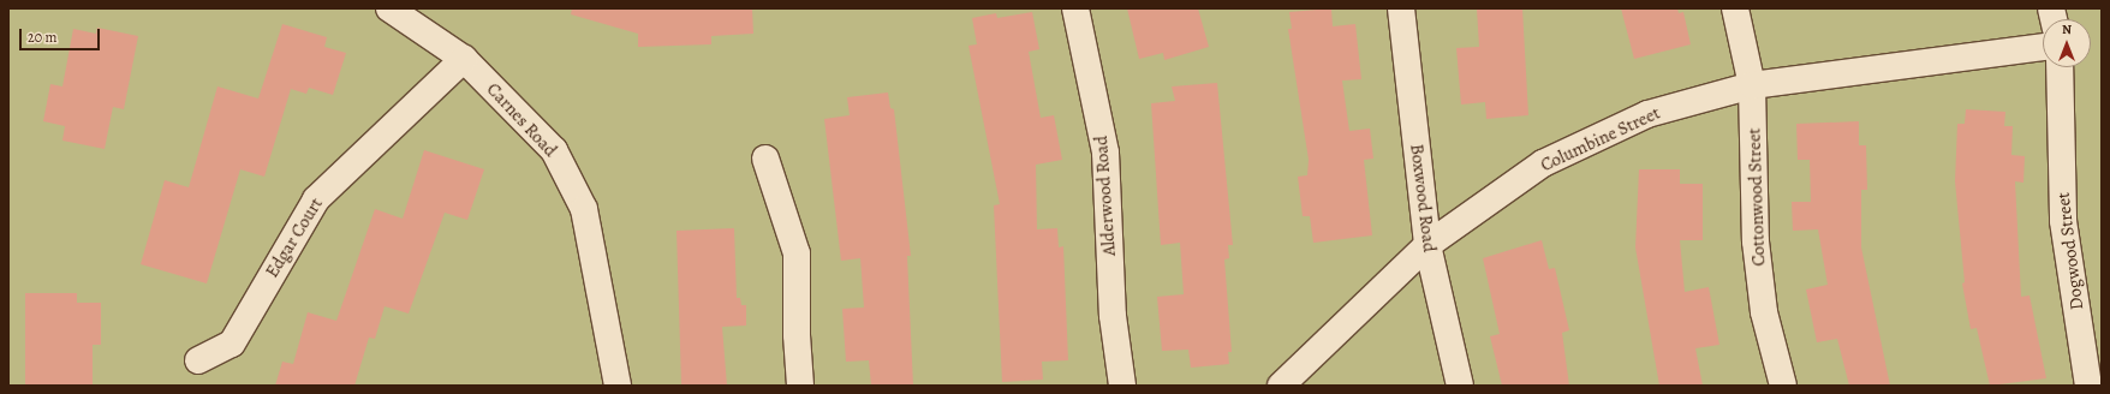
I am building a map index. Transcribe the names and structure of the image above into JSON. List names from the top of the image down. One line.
{"streets":{"street":["Carnes Road","Columbine Street","Alderwood Road","Cottonwood Street","Boxwood Road","Edgar Court","Dogwood Street"]},"crossings":[["Carnes Road","Edgar Court"],["Columbine Street","Cottonwood Street"],["Columbine Street","Boxwood Road"]],"scale_bar":"20 m","north":"top"}
